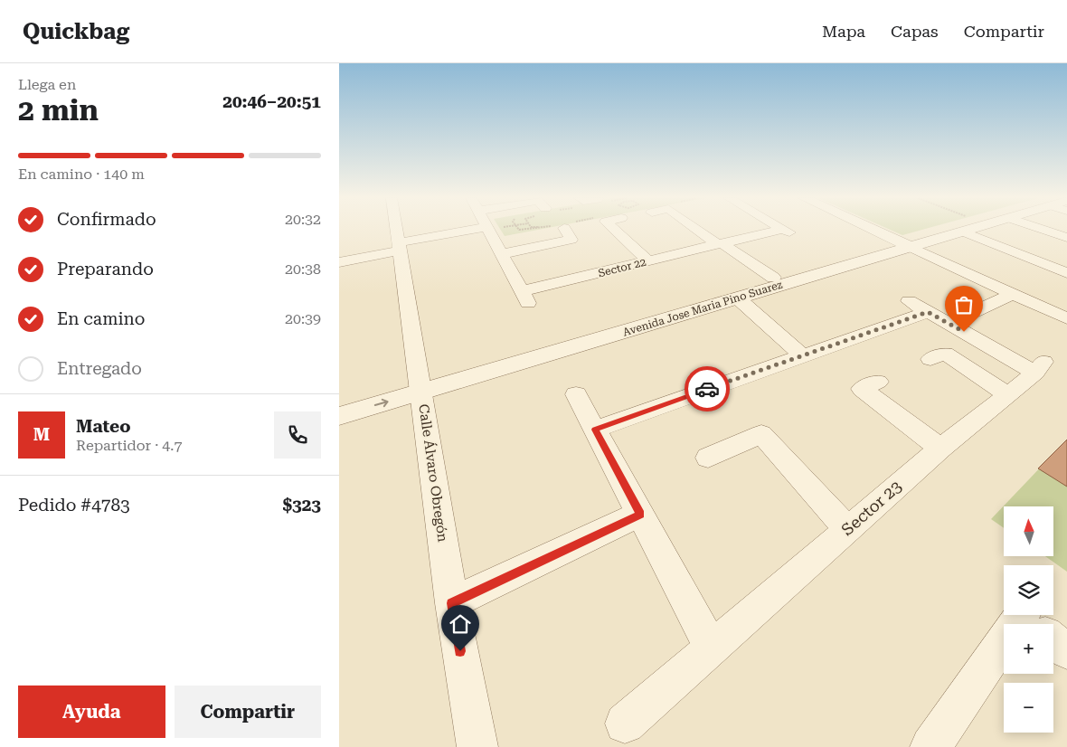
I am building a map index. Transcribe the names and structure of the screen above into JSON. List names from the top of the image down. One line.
{"streets":{"street":["Sector 22","Avenida Jose Maria Pino Suarez","Calle Álvaro Obregón","Sector 23"]},"crossings":[["Avenida Jose Maria Pino Suarez","Calle Álvaro Obregón"]],"north":"top","page":{"header":"Quickbag","nav":["Mapa","Capas","Compartir"],"heading":["2 min","Llega en","20:46–20:51"],"panel":["Mateo","Repartidor · 4.7","Pedido #4783","$323"],"bar":"En camino · 140 m","list":[["Confirmado","20:32"],["Preparando","20:38"],["En camino","20:39"],"Entregado"],"round":"M","map_buttons":["+","−"],"buttons":["Ayuda","Compartir"]}}
